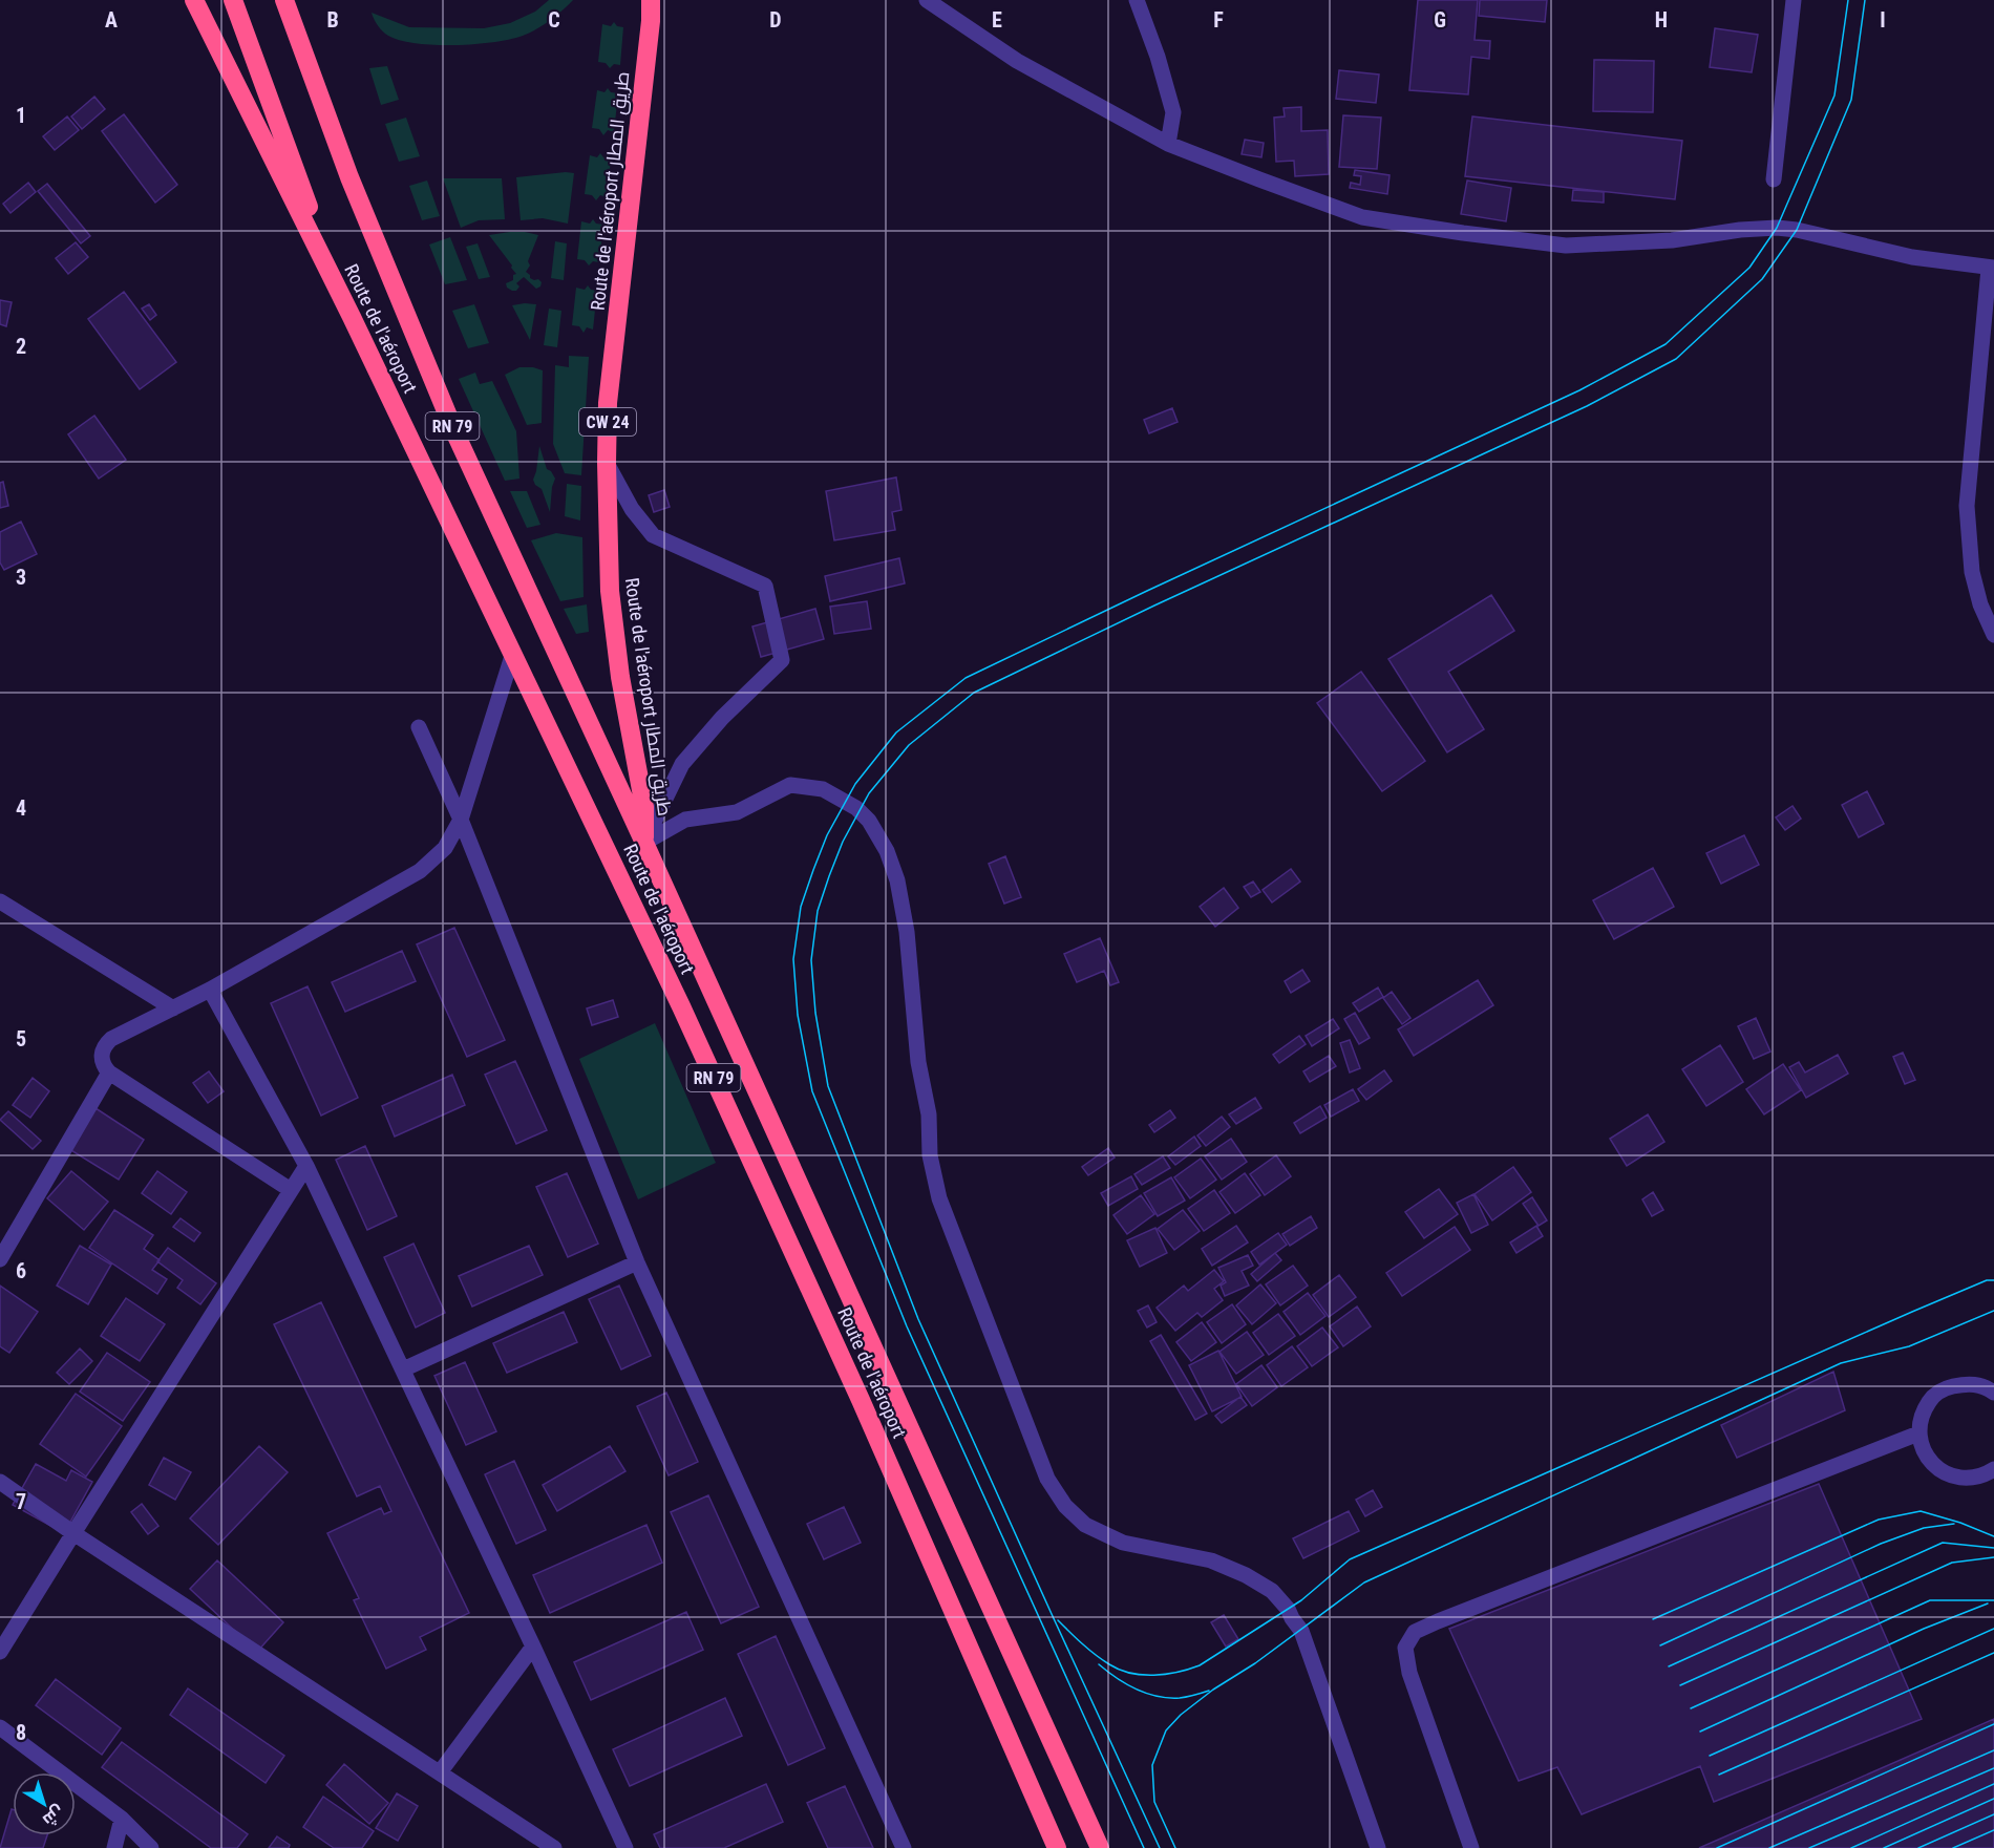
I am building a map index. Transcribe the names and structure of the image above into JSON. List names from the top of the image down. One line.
{"streets":{"highway":["Route de l'aéroport طريق المطار","Route de l'aéroport","CW 24","RN 79"]},"crossings":[["Route de l'aéroport طريق المطار","Route de l'aéroport"],["Route de l'aéroport طريق المطار","RN 79"],["Route de l'aéroport","RN 79"]],"north":"bottom right","grid":{"columns":["A","B","C","D","E","F","G","H","I"],"rows":["1","2","3","4","5","6","7","8"]}}
